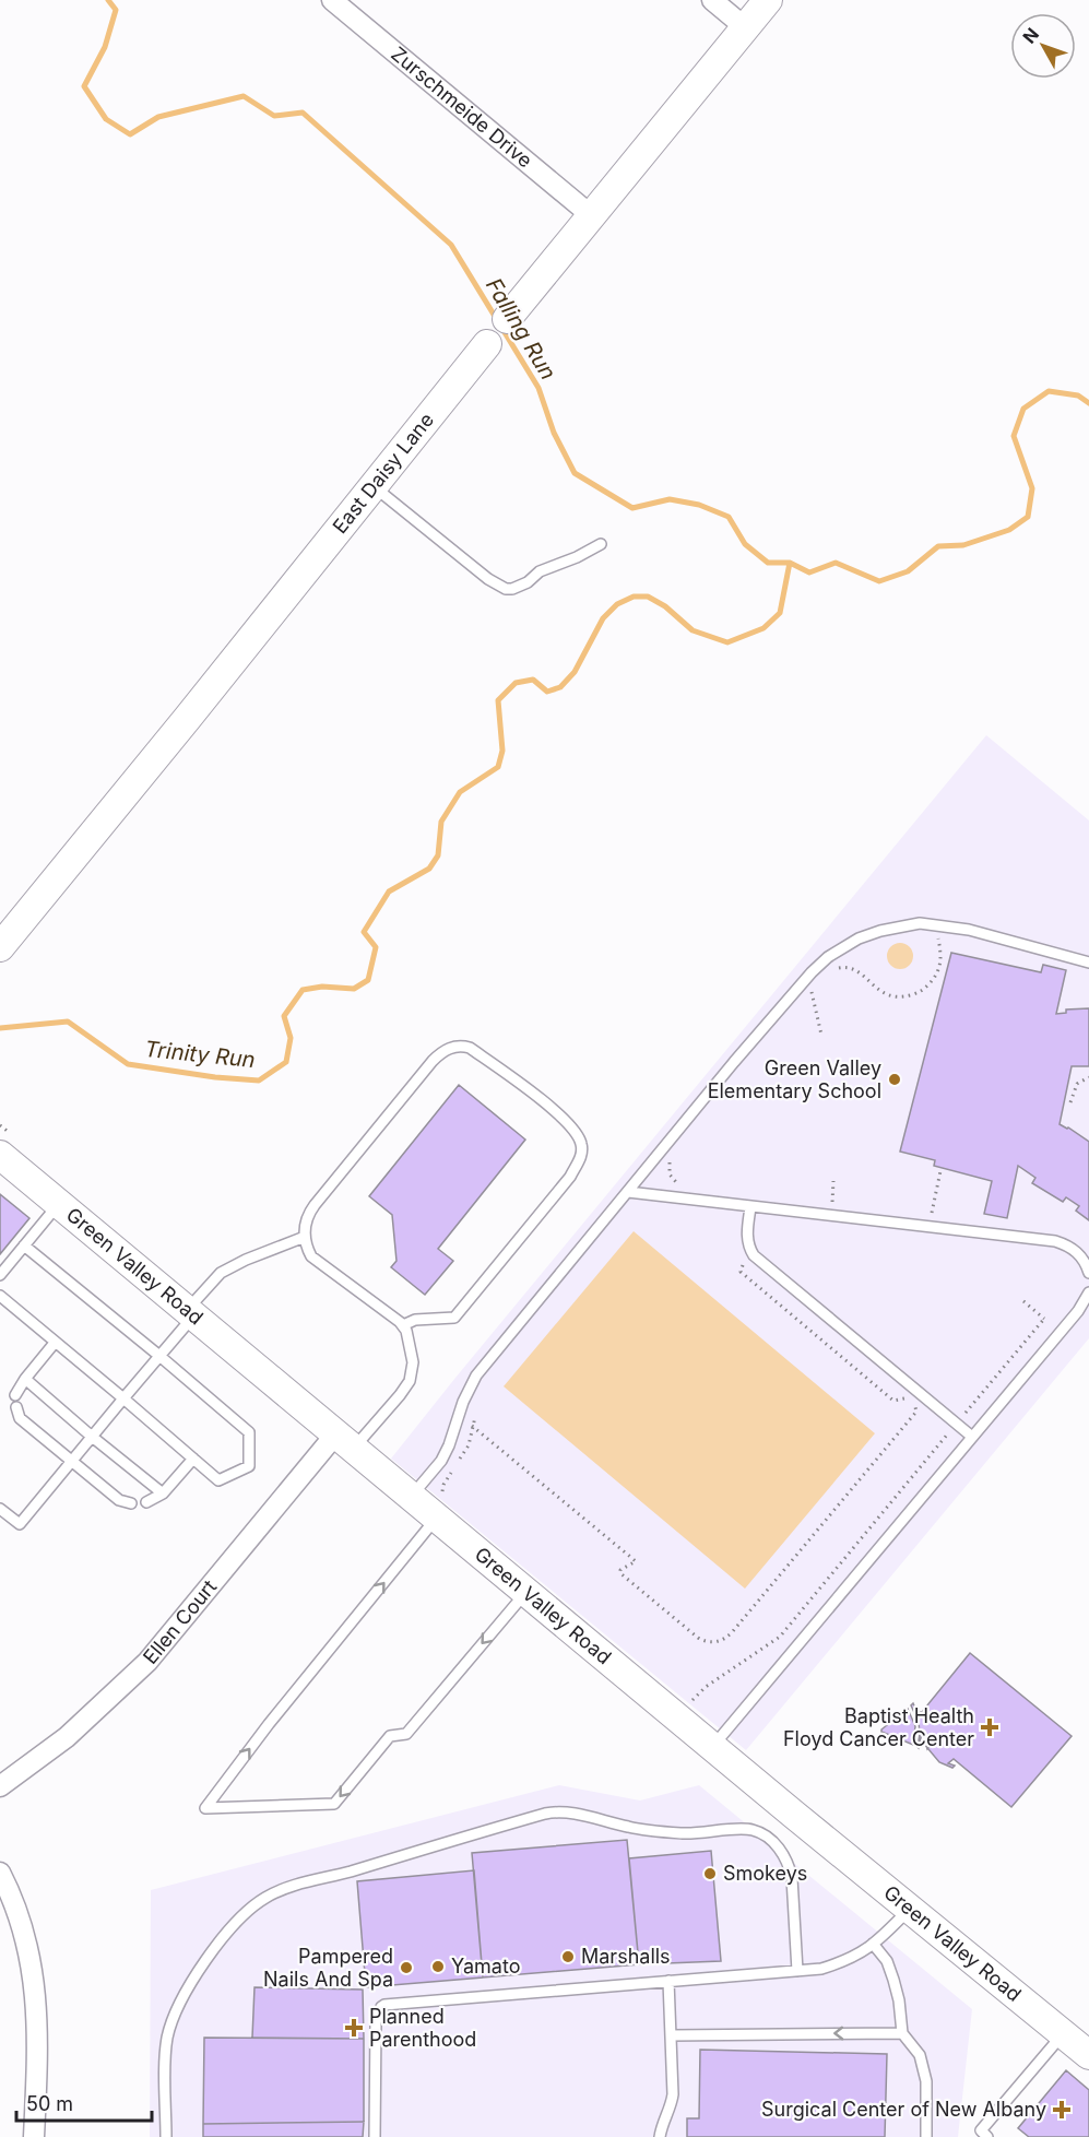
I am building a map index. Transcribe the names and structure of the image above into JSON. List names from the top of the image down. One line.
{"streets":{"street":["Zurschmeide Drive","East Daisy Lane","Green Valley Road","Ellen Court"]},"crossings":[["Zurschmeide Drive","East Daisy Lane"],["Green Valley Road","Ellen Court"]],"water":["Falling Run","Trinity Run"],"places":{"other":["Green Valley Elementary School","Smokeys","Marshalls","Yamato","Pampered Nails And Spa"],"health":["Baptist Health Floyd Cancer Center","Planned Parenthood","Surgical Center of New Albany"]},"scale_bar":"50 m","north":"top left"}
